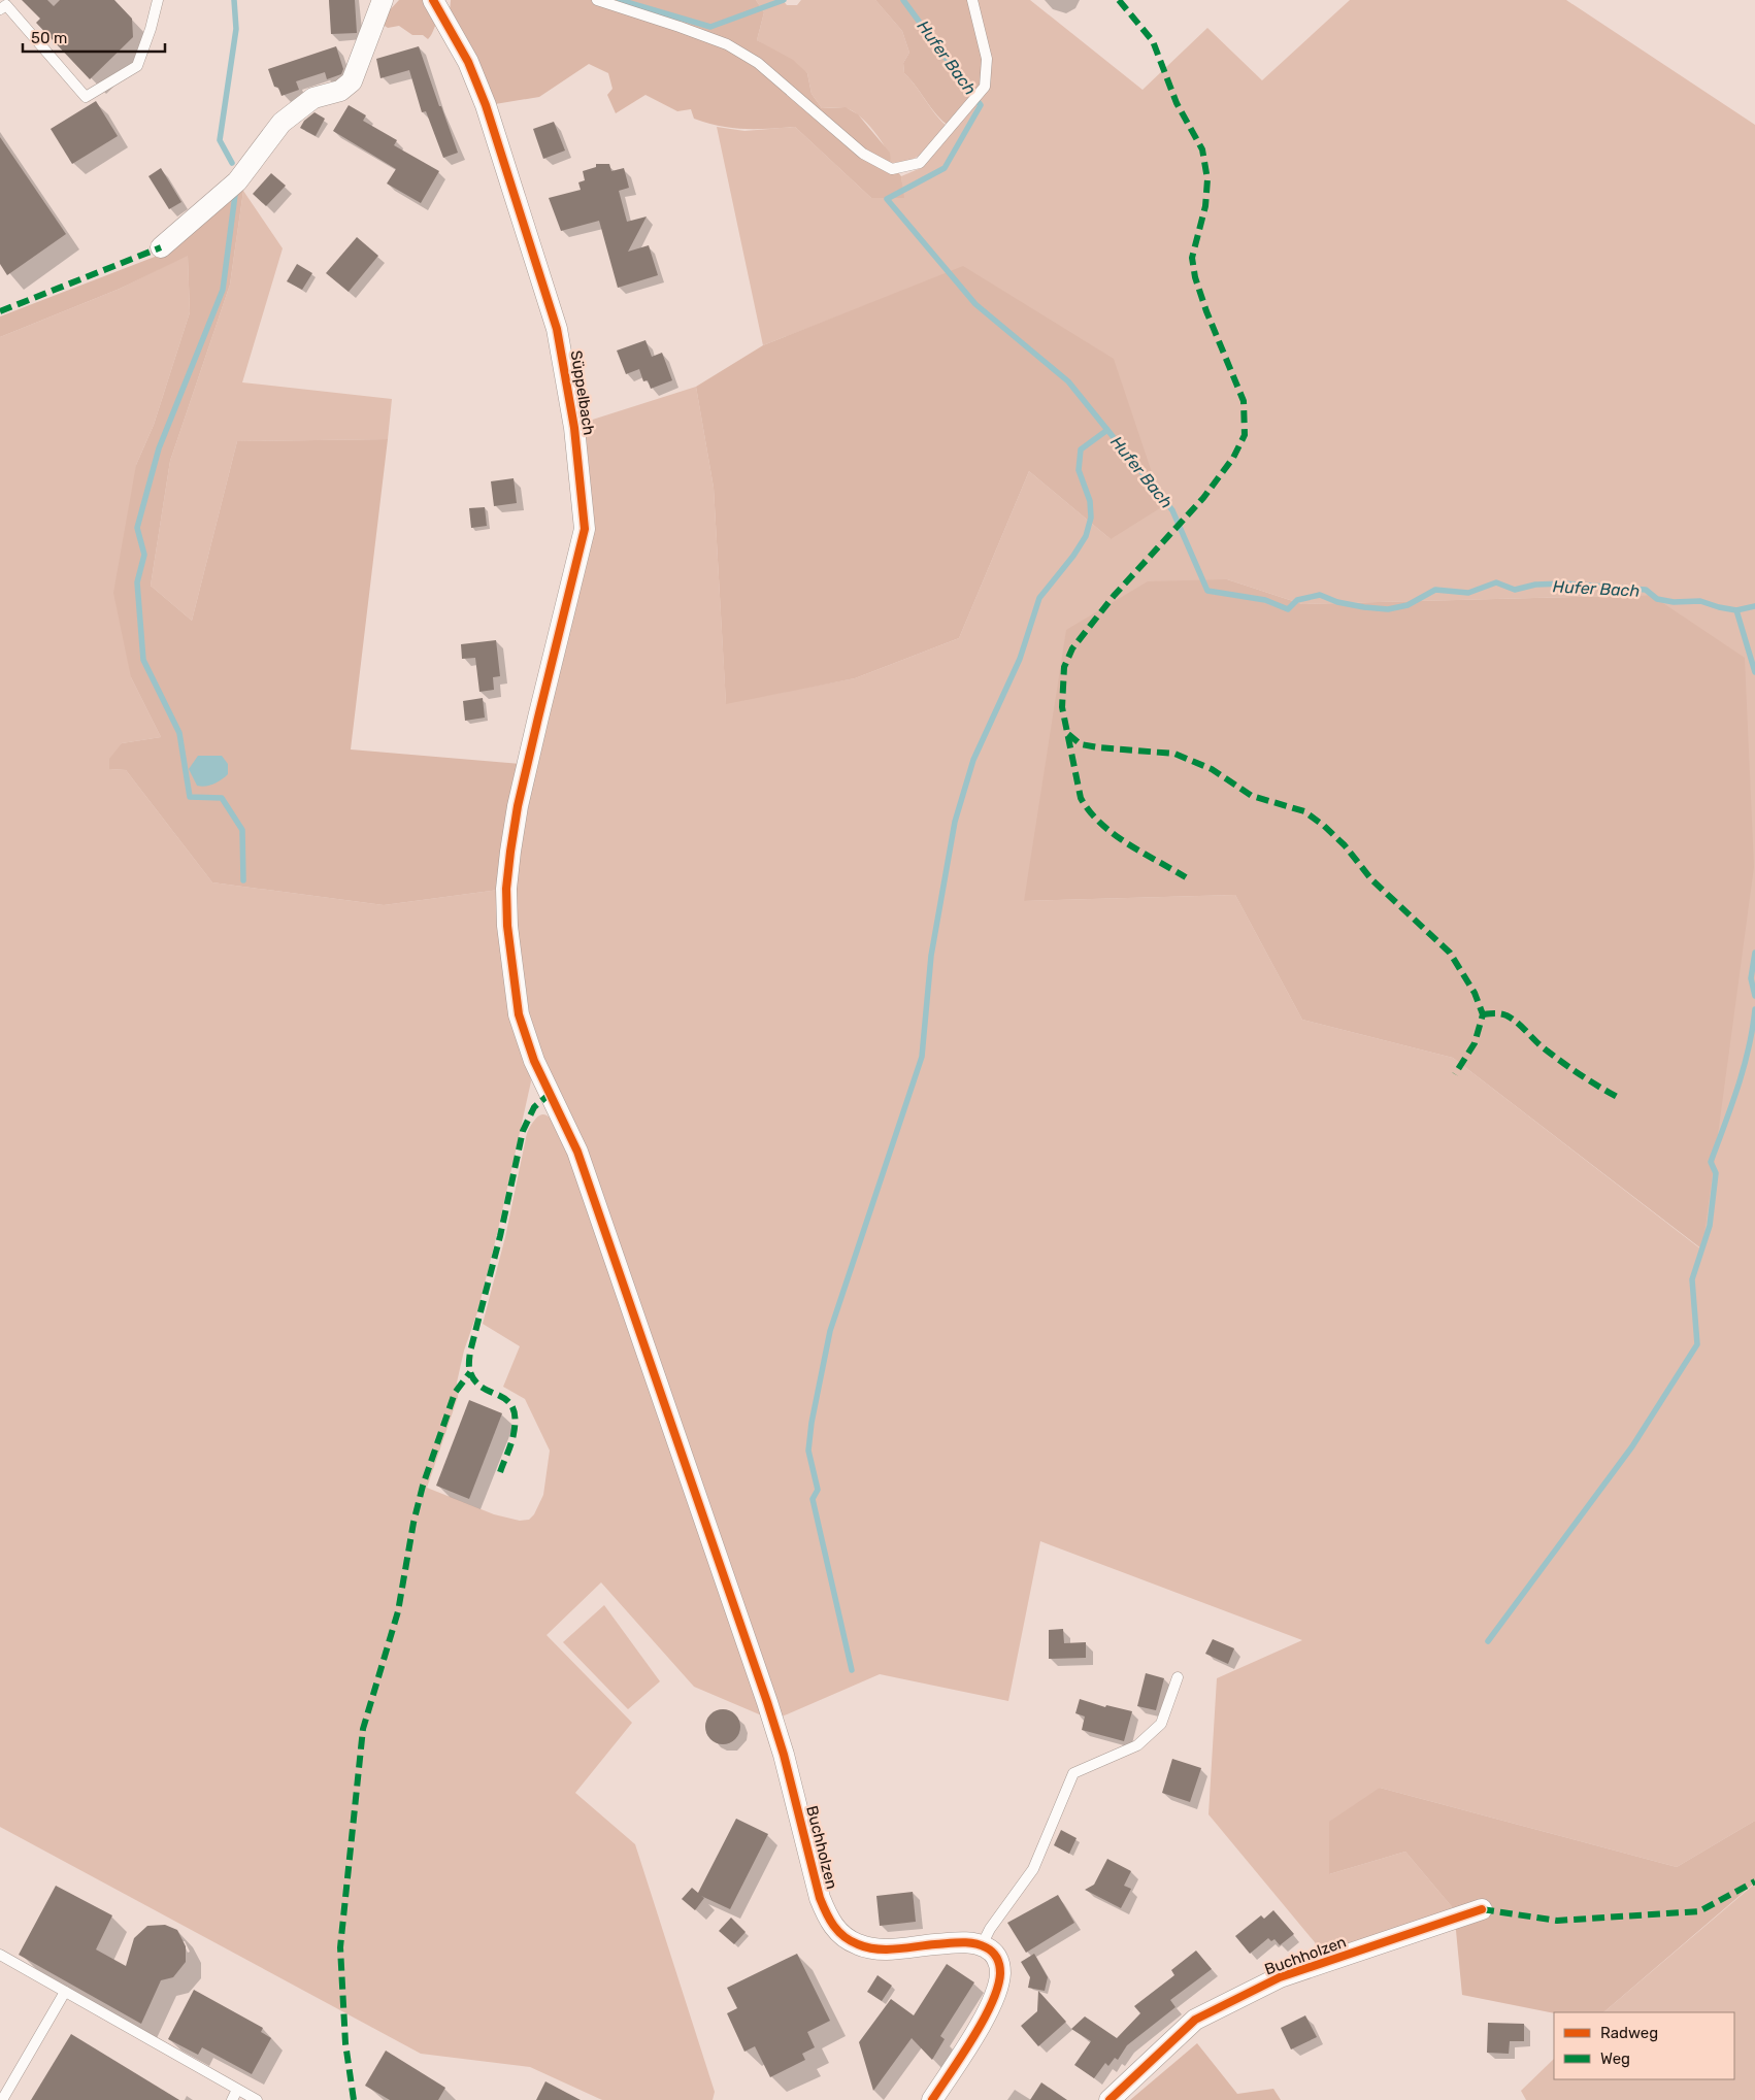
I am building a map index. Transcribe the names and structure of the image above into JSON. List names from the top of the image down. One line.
{"streets":{"street":["Süppelbach","Buchholzen"]},"crossings":[["Süppelbach","Buchholzen"]],"water":["Hufer Bach"],"legend":["Radweg","Weg"],"scale_bar":"50 m"}
